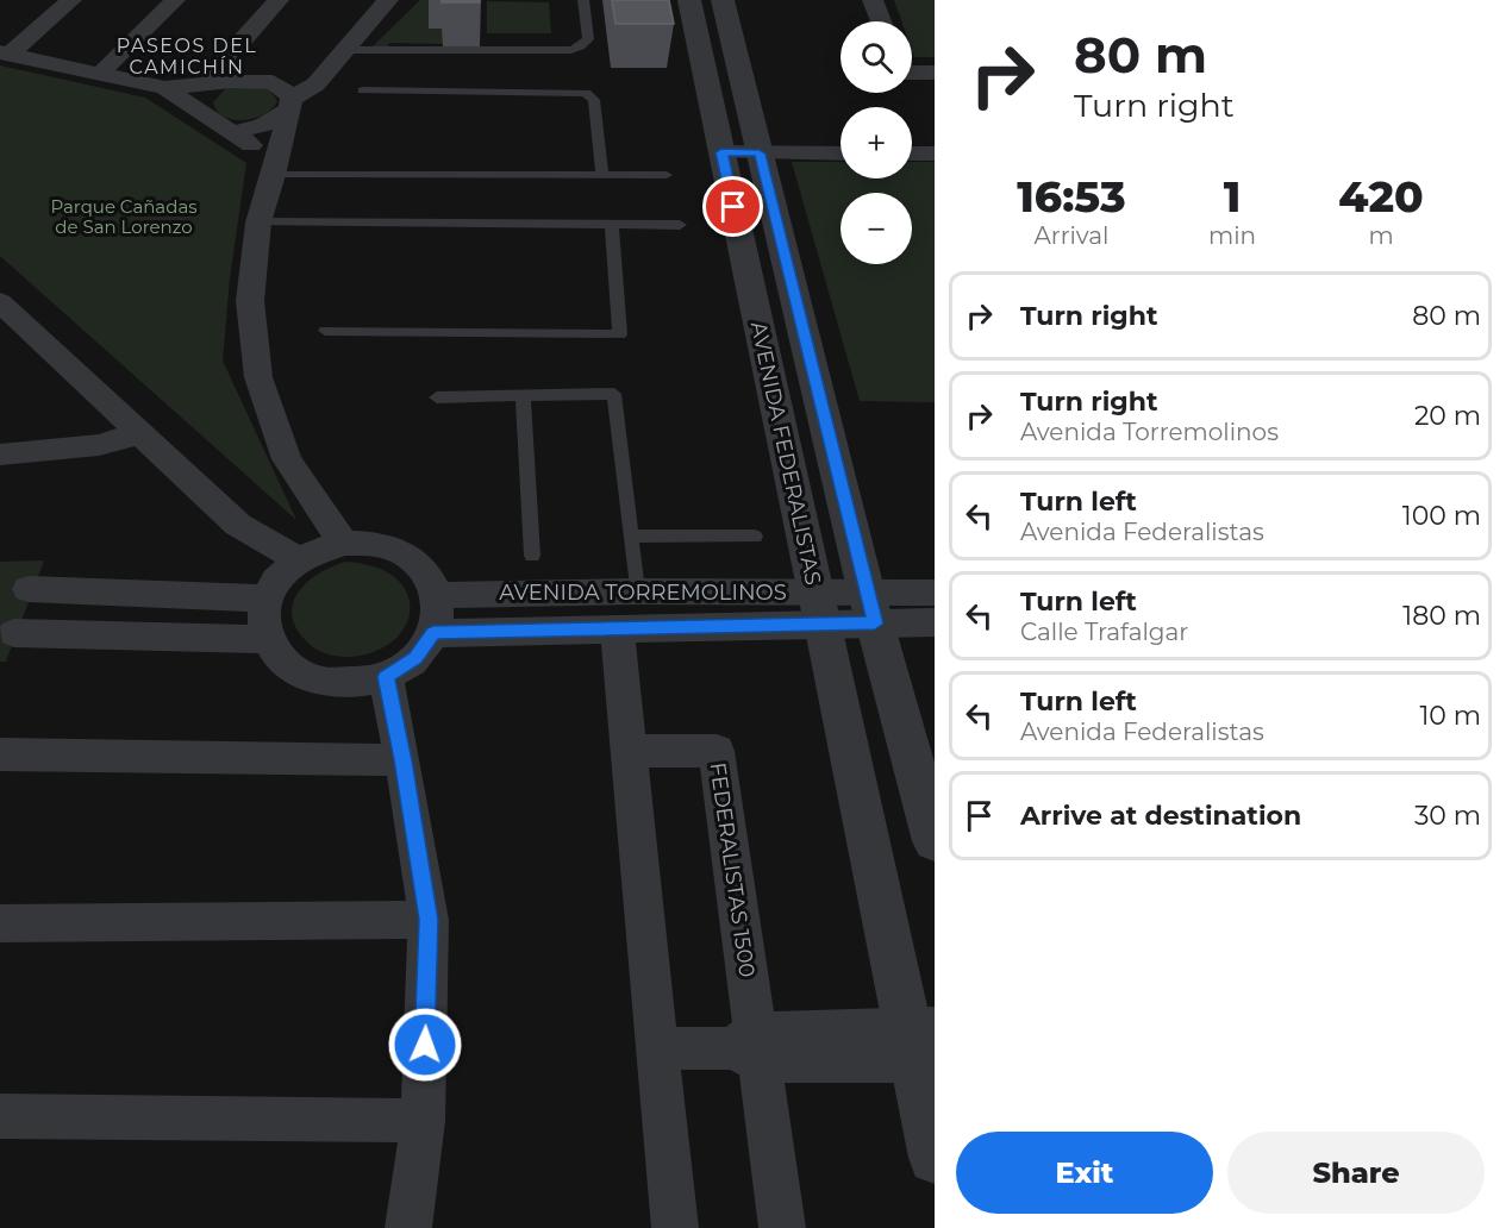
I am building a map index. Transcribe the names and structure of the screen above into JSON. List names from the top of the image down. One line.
{"streets":{"street":["AVENIDA FEDERALISTAS","AVENIDA TORREMOLINOS","FEDERALISTAS 1500"]},"crossings":[["AVENIDA FEDERALISTAS","AVENIDA TORREMOLINOS"]],"districts":["PASEOS DEL CAMICHÍN"],"parks":["Parque Cañadas de San Lorenzo"],"page":{"turn":["80 m","Turn right"],"map_buttons":["+","−"],"eta":["16:53","Arrival","1","min","420","m"],"list":[{"name":"Turn right","value":"80 m"},{"name":"Turn right","note":"Avenida Torremolinos","value":"20 m"},{"name":"Turn left","note":"Avenida Federalistas","value":"100 m"},{"name":"Turn left","note":"Calle Trafalgar","value":"180 m"},{"name":"Turn left","note":"Avenida Federalistas","value":"10 m"},{"name":"Arrive at destination","value":"30 m"}],"buttons":["Exit","Share"]}}
